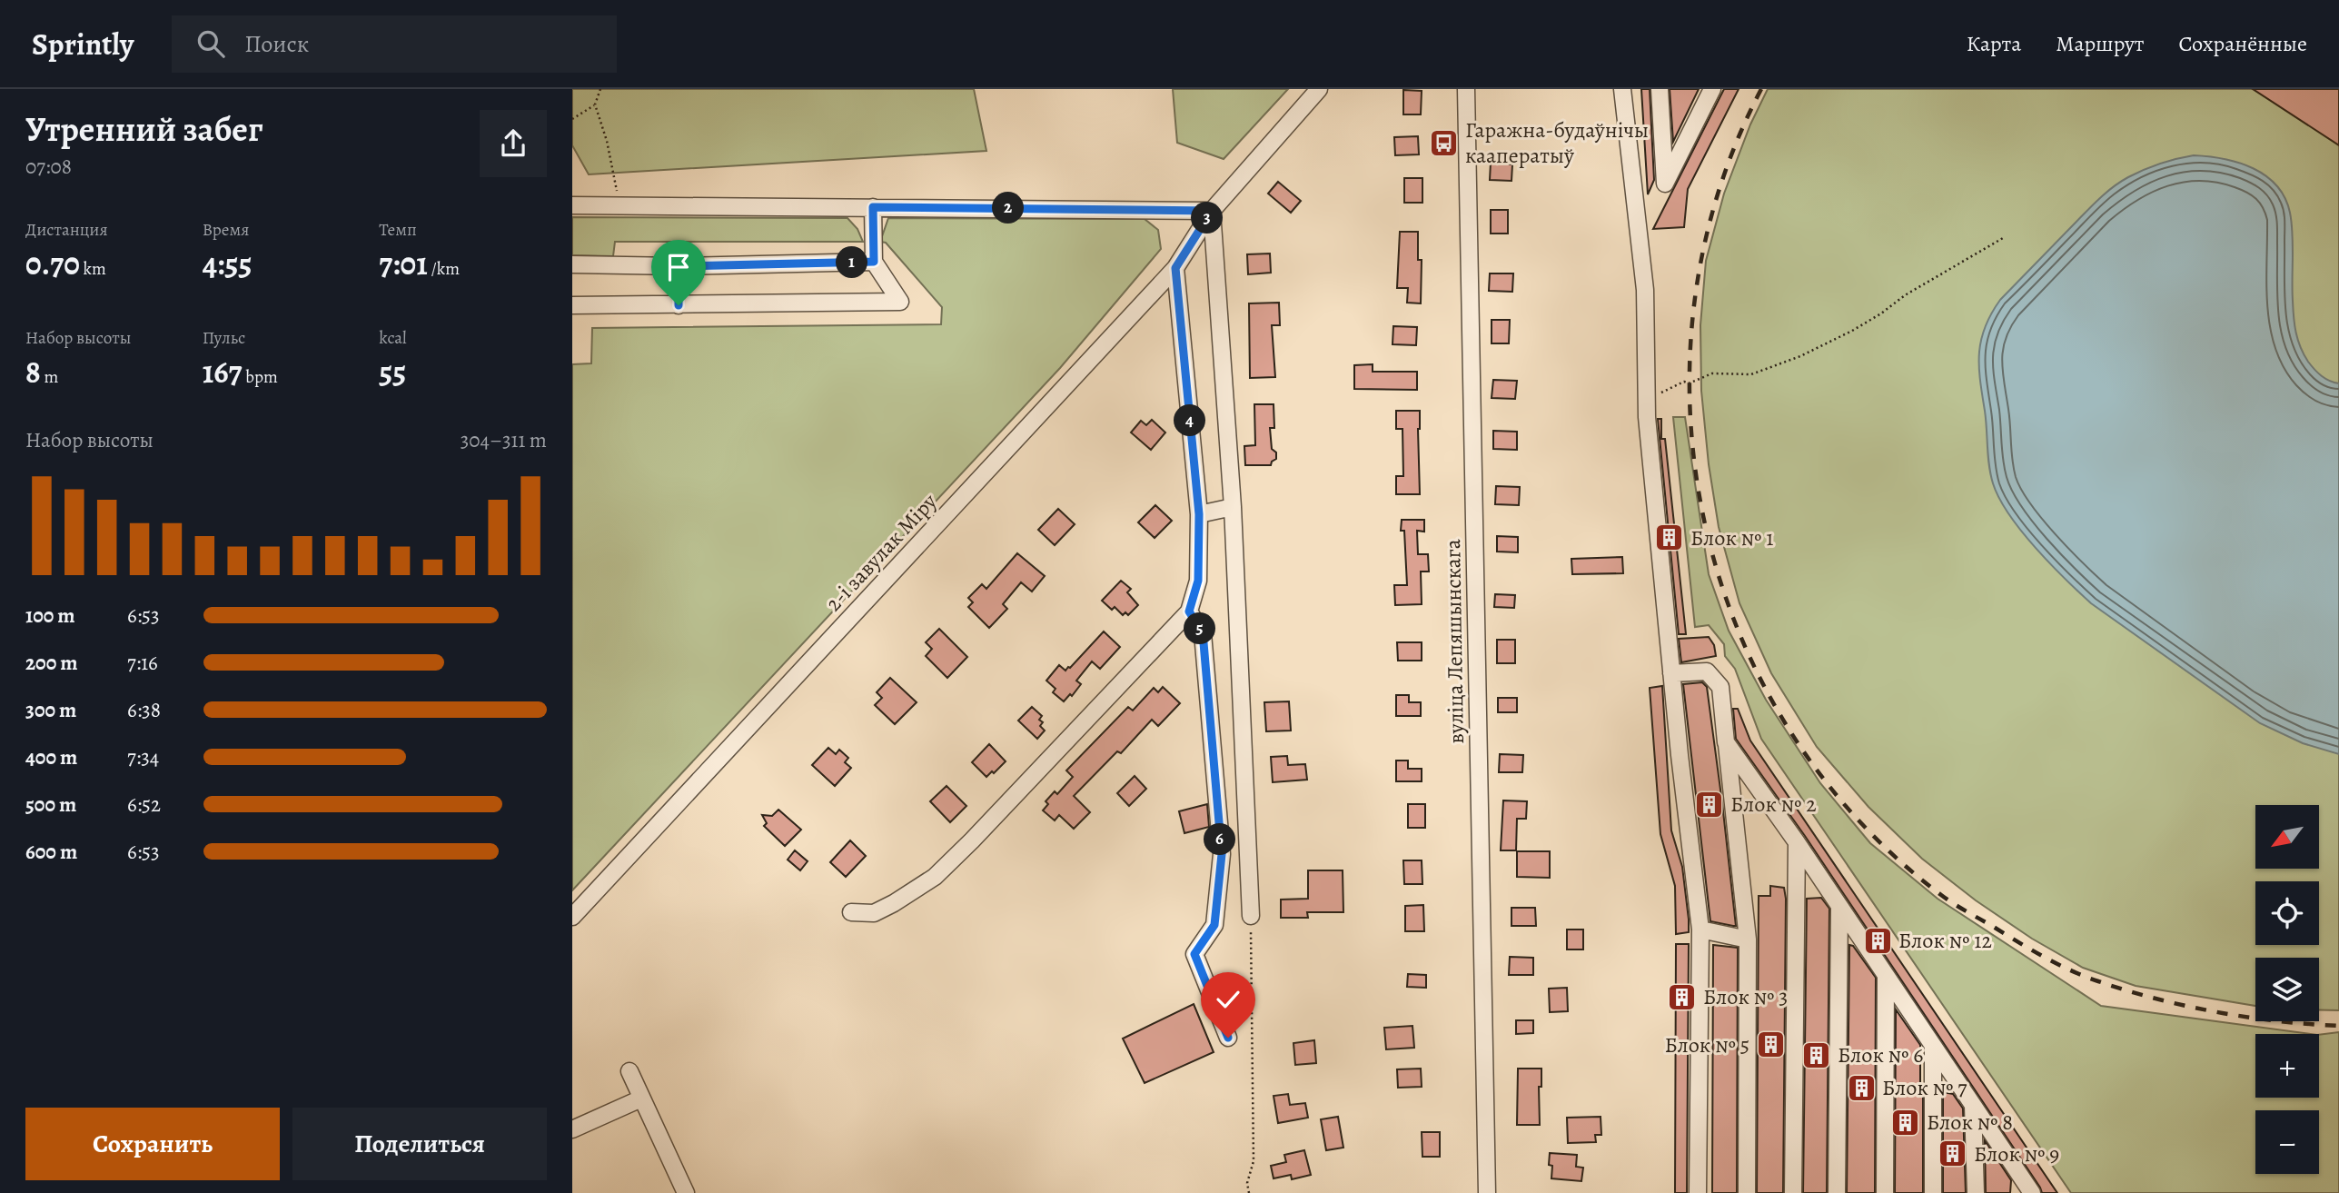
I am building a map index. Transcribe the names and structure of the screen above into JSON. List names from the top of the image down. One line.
{"streets":{"street":["2-і завулак Міру","вуліца Лепяшынскага"]},"places":{"bus stop":["Гаражна-будаўнічы кааператыў"],"building":["Блок № 1","Блок № 2","Блок № 12","Блок № 3","Блок № 5","Блок № 6","Блок № 7","Блок № 8","Блок № 9"]},"north":"bottom left","page":{"header":"Sprintly","search":"Поиск","nav":["Карта","Маршрут","Сохранённые"],"heading":["Утренний забег","07:08"],"pins":["2","3","1","4","5","6"],"stats":[["Дистанция","0.70 km"],["Время","4:55"],["Темп","7:01 /km"],["Набор высоты","8 m"],["Пульс","167 bpm"],["kcal","55"]],"chart":["Набор высоты","304–311 m"],"list":[{"name":"100 m","note":"6:53"},{"name":"200 m","note":"7:16"},{"name":"300 m","note":"6:38"},{"name":"400 m","note":"7:34"},{"name":"500 m","note":"6:52"},{"name":"600 m","note":"6:53"}],"map_buttons":["+","−"],"buttons":["Сохранить","Поделиться"]}}
